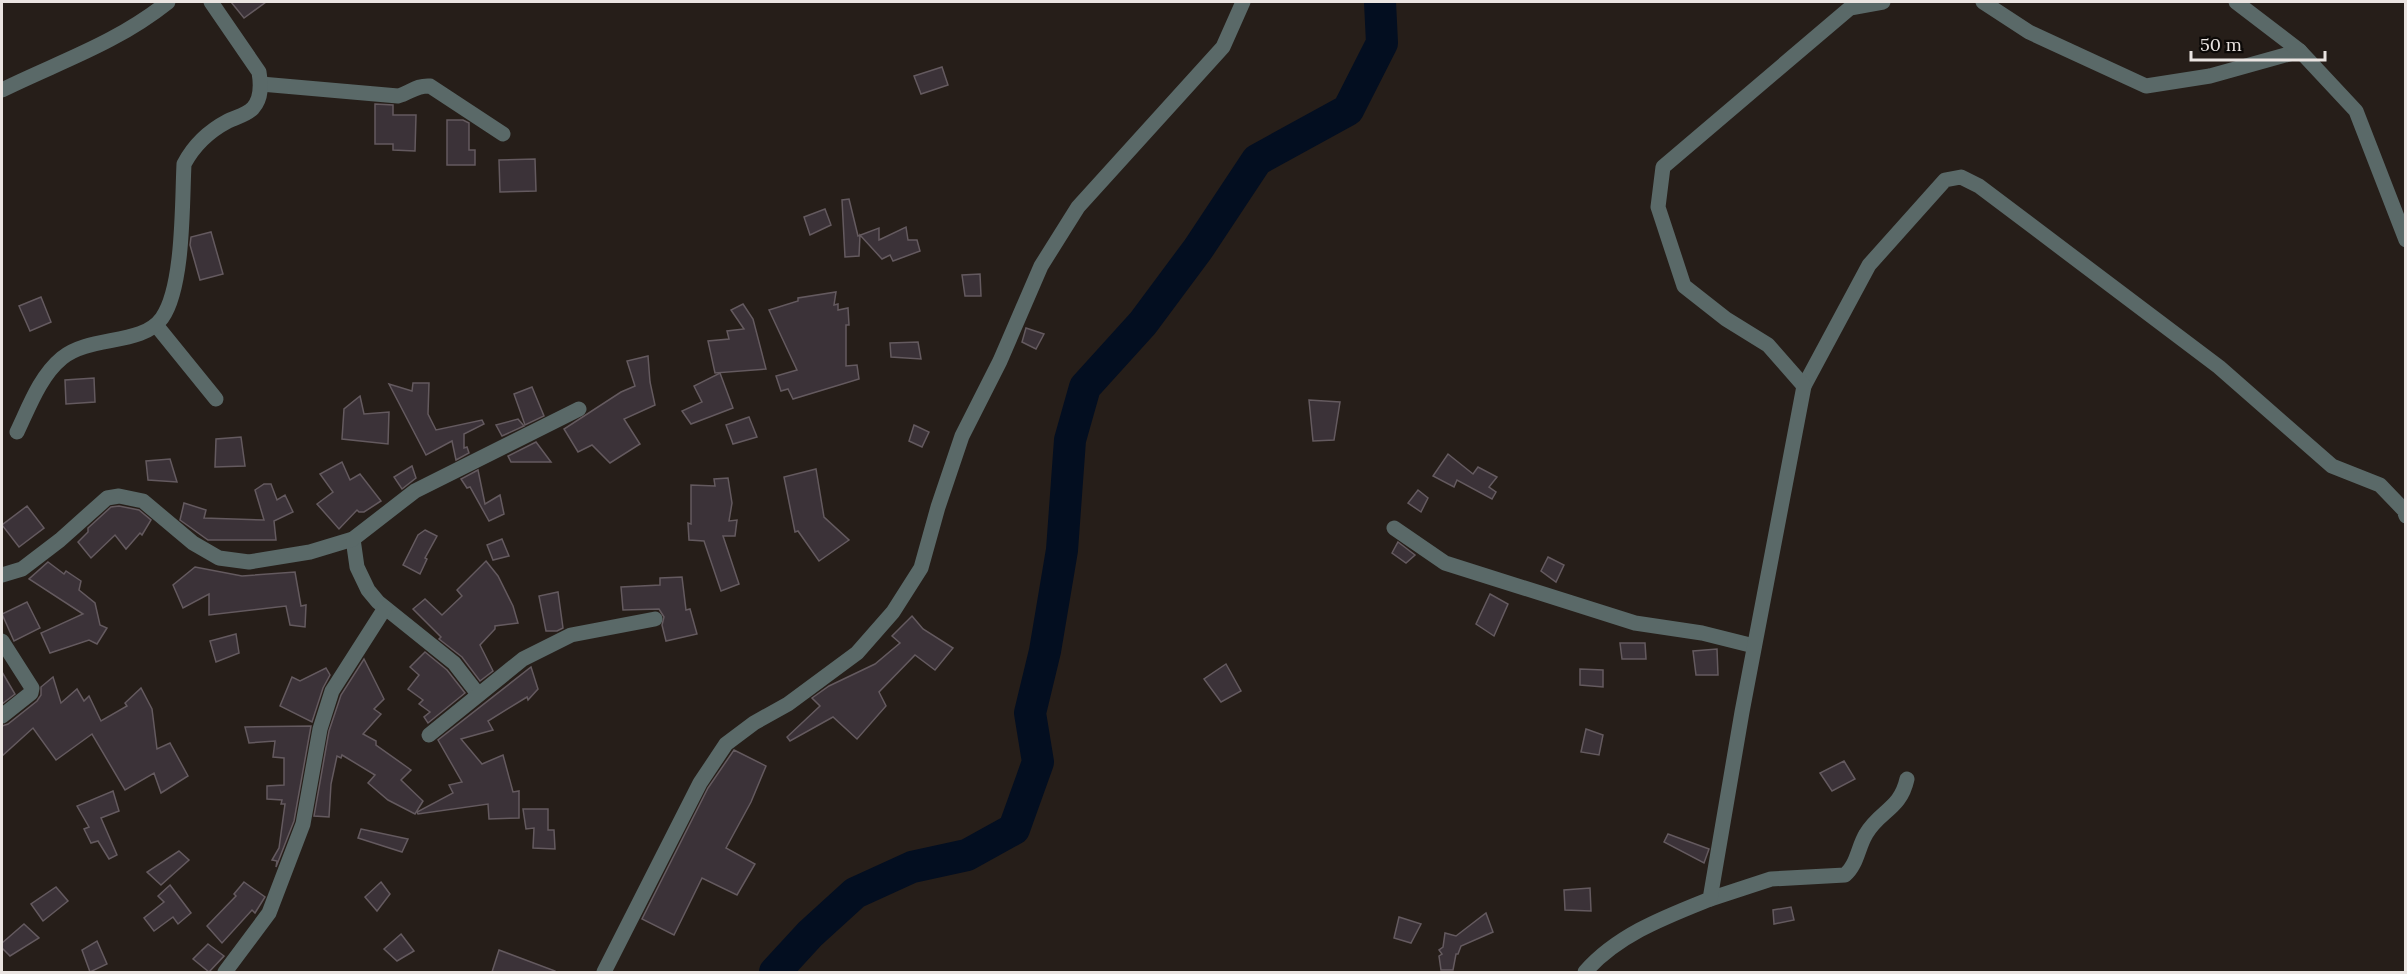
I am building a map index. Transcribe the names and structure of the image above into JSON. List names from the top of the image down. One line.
{"scale_bar":"50 m"}
